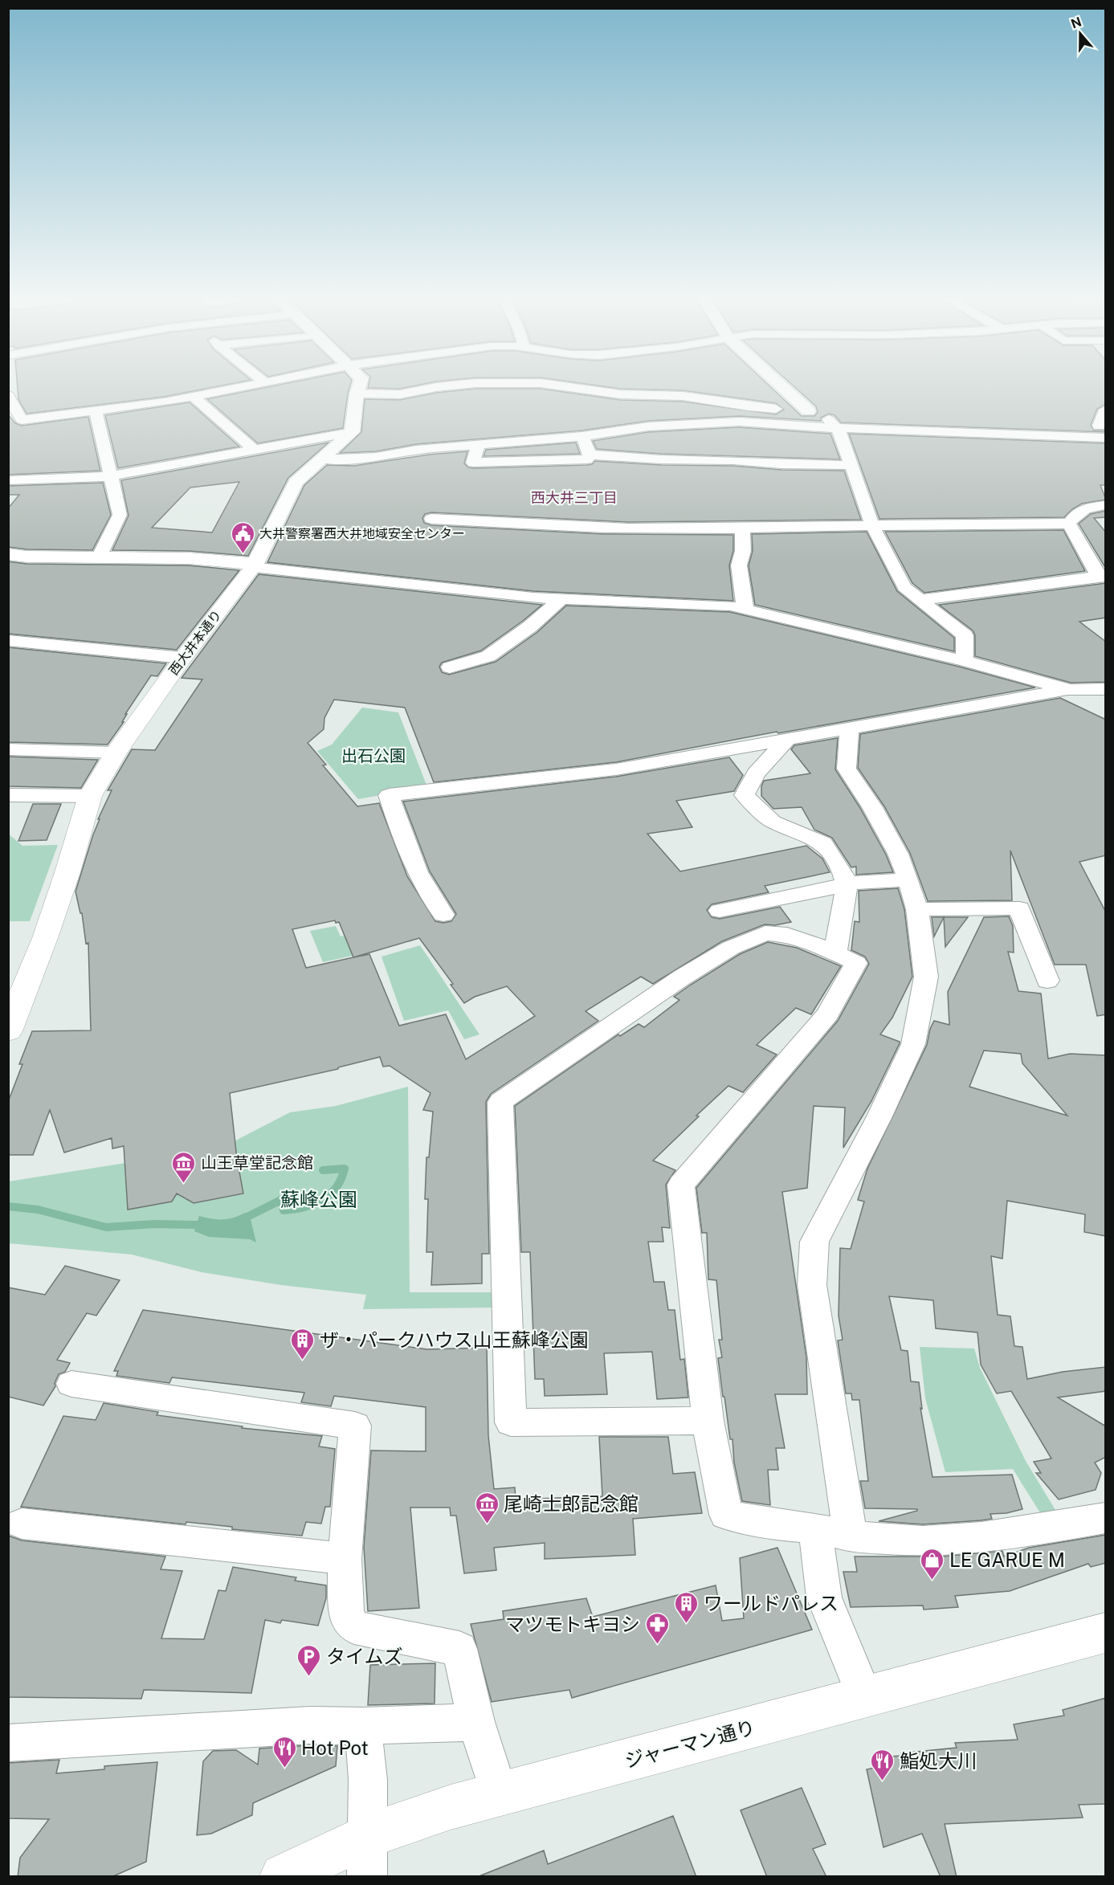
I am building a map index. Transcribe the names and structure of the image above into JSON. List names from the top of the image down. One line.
{"streets":{"street":["西大井本通り","ジャーマン通り"]},"districts":["西大井三丁目"],"parks":["出石公園","蘇峰公園"],"places":{"public building":["大井警察署西大井地域安全センター"],"museum":["山王草堂記念館","尾崎士郎記念館"],"building":["ザ・パークハウス山王蘇峰公園","ワールドパレス"],"shop":["LE GARUE M"],"pharmacy":["マツモトキヨシ"],"parking":["タイムズ"],"restaurant":["Hot Pot","鮨処大川"]},"north":"top"}
